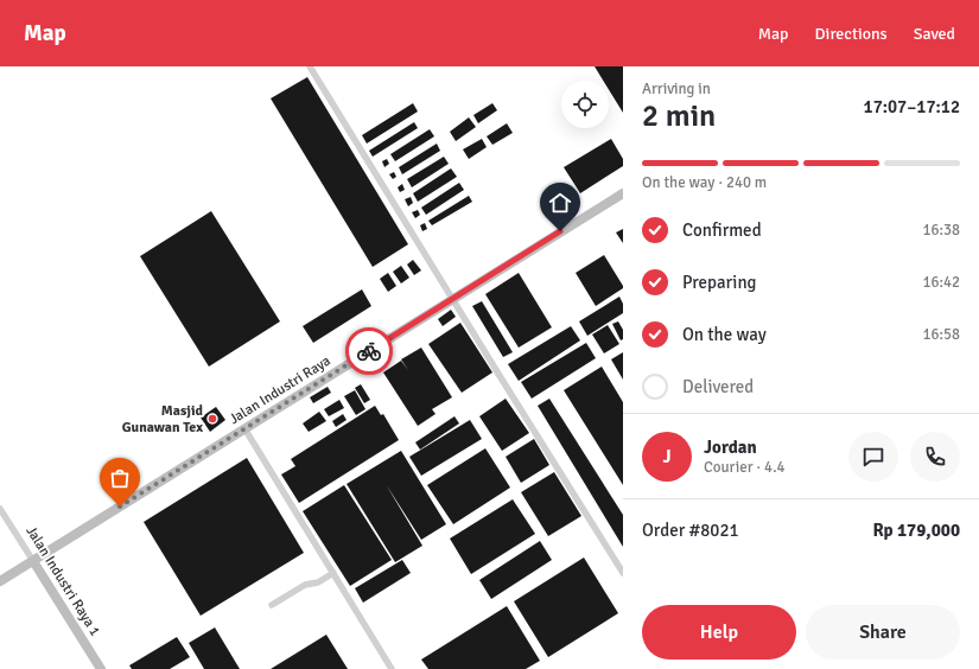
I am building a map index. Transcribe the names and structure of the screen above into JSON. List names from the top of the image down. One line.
{"streets":{"street":["Jalan Industri Raya","Jalan Industri Raya 1"]},"crossings":[["Jalan Industri Raya","Jalan Industri Raya 1"]],"places":["Masjid Gunawan Tex"],"page":{"header":"Map","nav":["Map","Directions","Saved"],"heading":["2 min","Arriving in","17:07–17:12"],"panel":["Jordan","Courier · 4.4","Order #8021","Rp 179,000"],"bar":"On the way · 240 m","list":[["Confirmed","16:38"],["Preparing","16:42"],["On the way","16:58"],"Delivered"],"round":"J","buttons":["Help","Share"]}}
